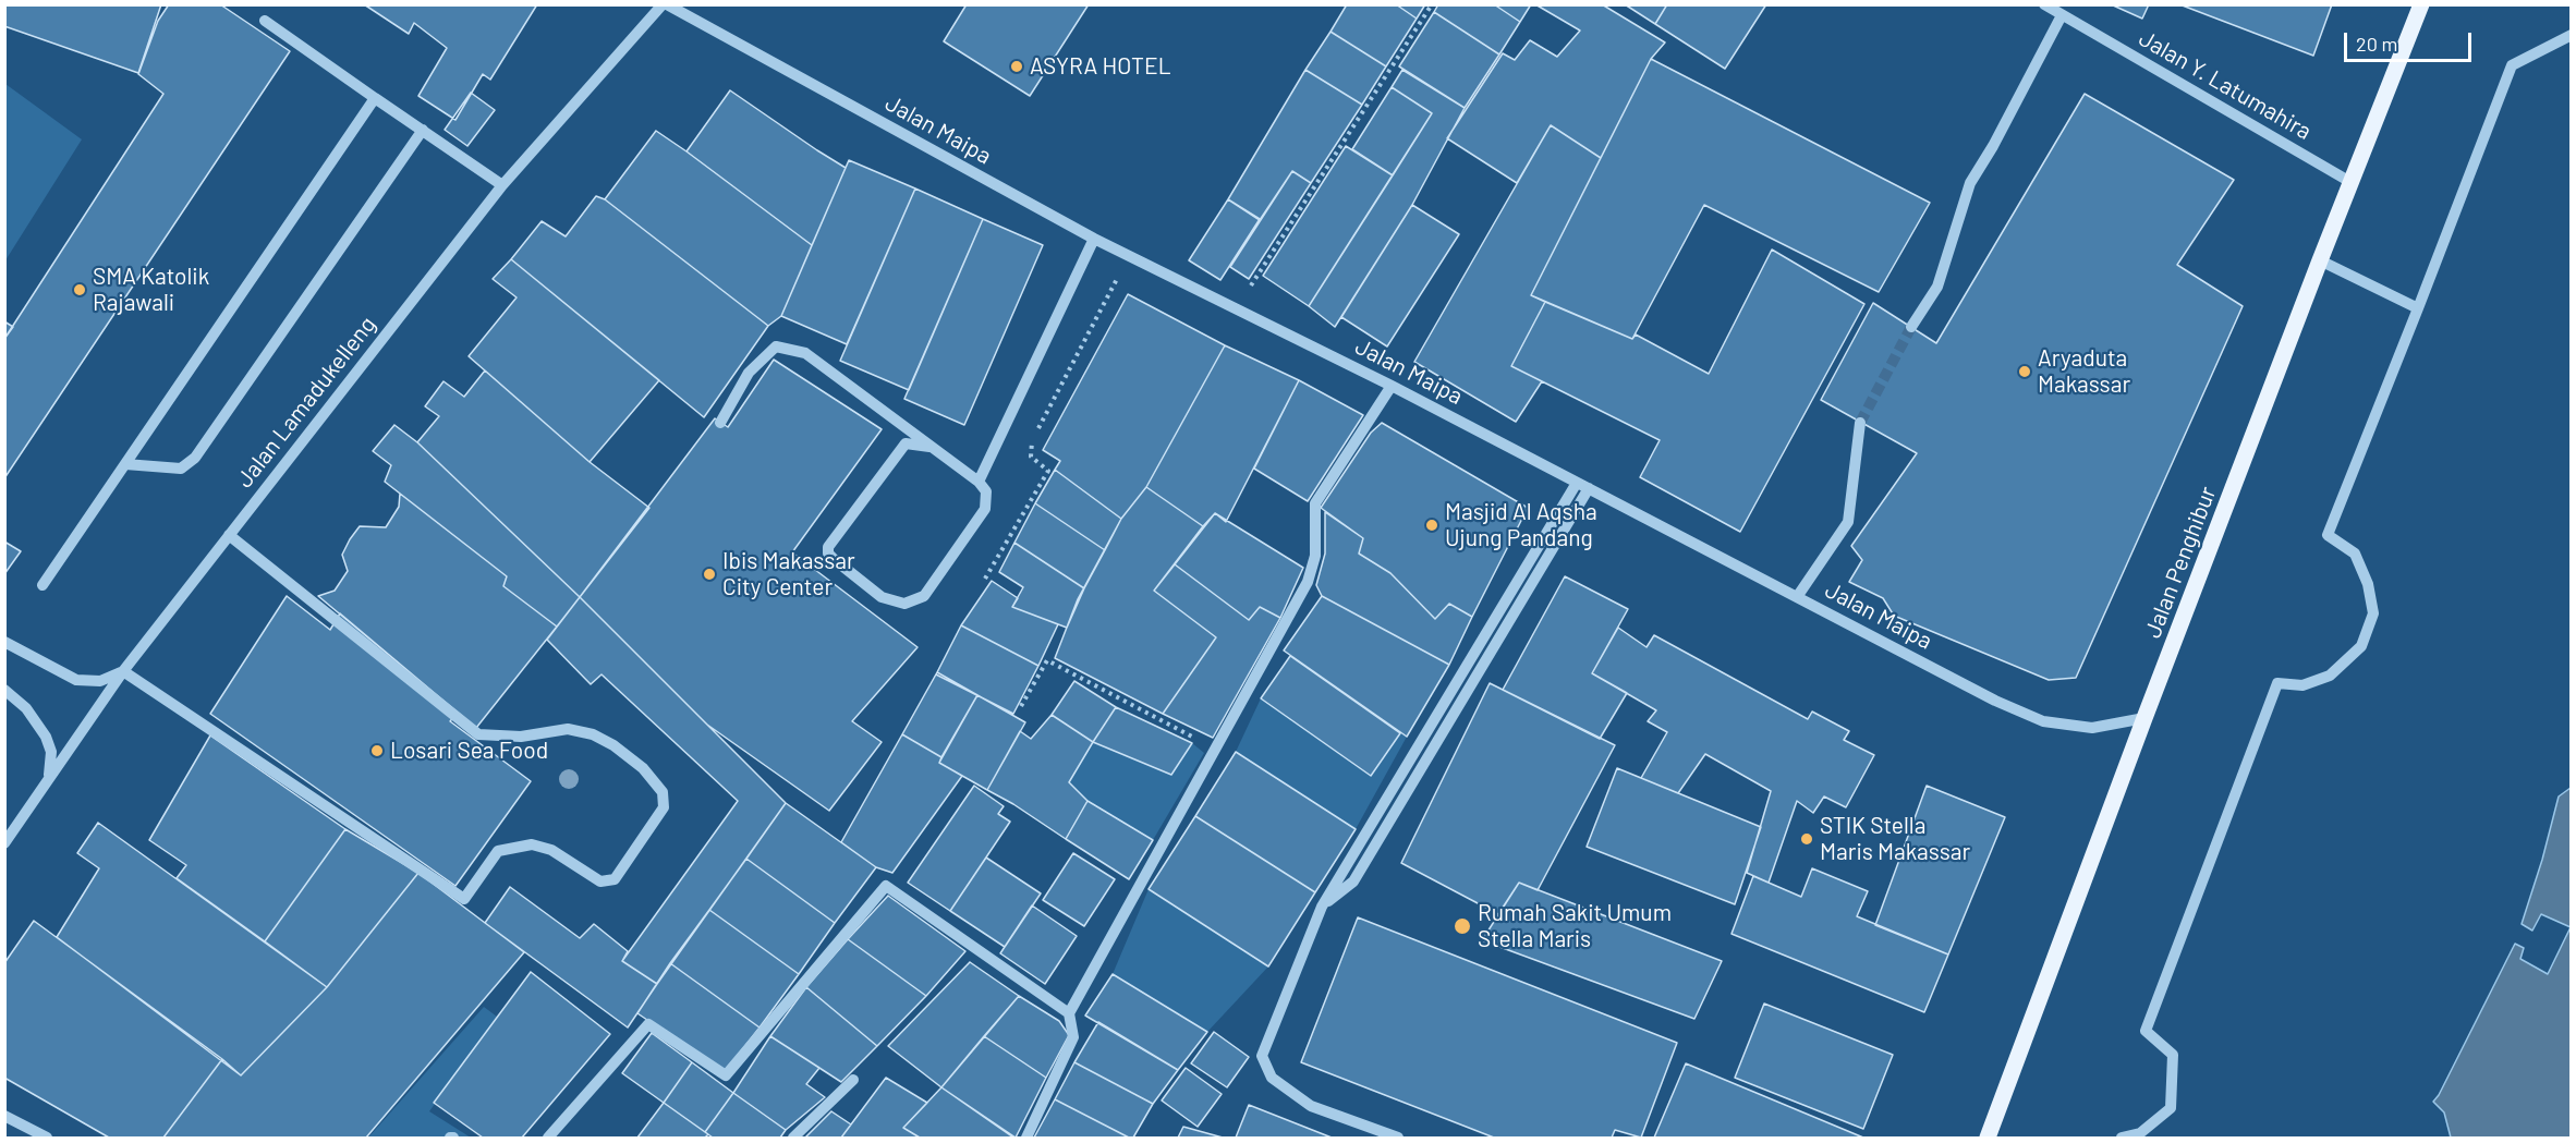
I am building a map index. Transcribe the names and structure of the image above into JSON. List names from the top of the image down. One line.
{"streets":{"main road":["Jalan Penghibur"],"street":["Jalan Y. Latumahira","Jalan Maipa","Jalan Lamadukelleng"]},"crossings":[["Jalan Y. Latumahira","Jalan Penghibur"],["Jalan Maipa","Jalan Lamadukelleng"],["Jalan Maipa","Jalan Penghibur"]],"places":["ASYRA HOTEL","SMA Katolik Rajawali","Aryaduta Makassar","Masjid Al Aqsha Ujung Pandang","Ibis Makassar City Center","Losari Sea Food","STIK Stella Maris Makassar","Rumah Sakit Umum Stella Maris"],"scale_bar":"20 m"}
